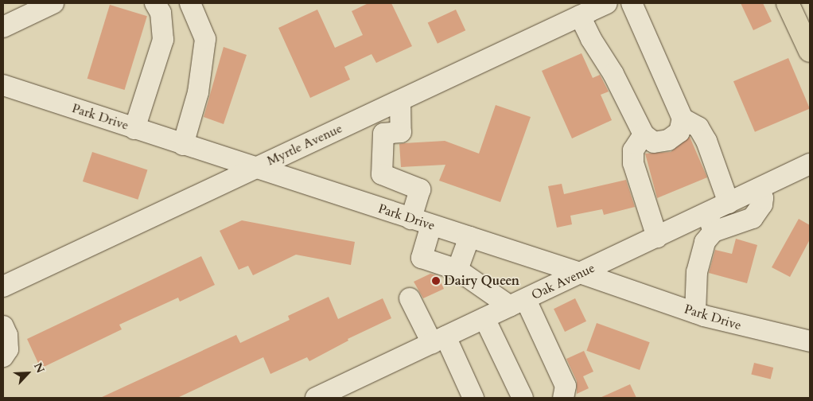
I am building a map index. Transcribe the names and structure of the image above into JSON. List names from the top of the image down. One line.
{"streets":{"street":["Park Drive","Myrtle Avenue","Oak Avenue"]},"crossings":[["Park Drive","Myrtle Avenue"],["Park Drive","Oak Avenue"]],"places":["Dairy Queen"],"north":"top right"}
